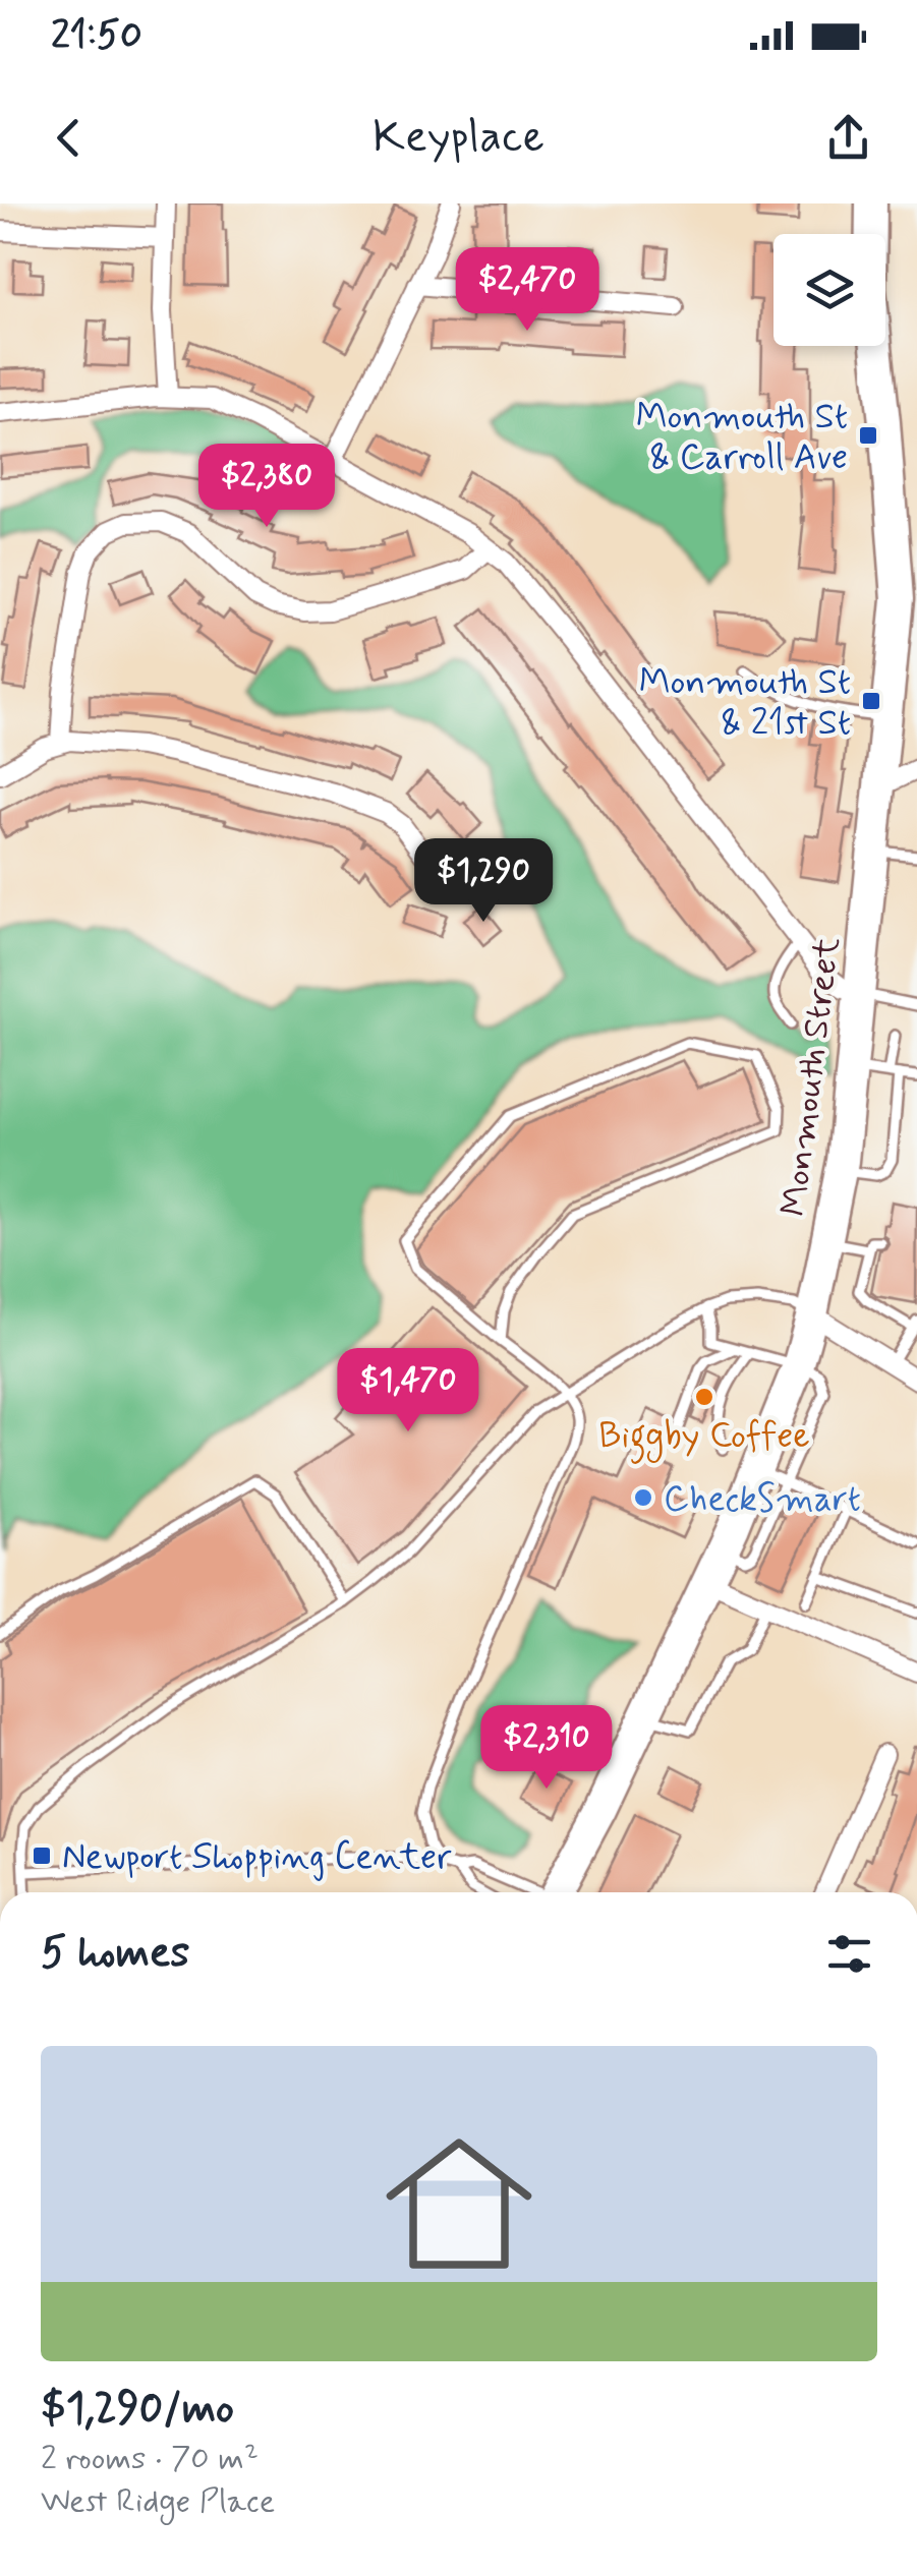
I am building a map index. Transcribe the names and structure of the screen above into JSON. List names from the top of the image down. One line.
{"streets":{"main road":["Monmouth Street"]},"places":{"transit":["Monmouth St & Carroll Ave","Monmouth St & 21st St","Newport Shopping Center"],"other":["Biggby Coffee","CheckSmart"]},"page":{"status":"21:50","header":"Keyplace","price":["$2,470","$2,380","$1,290","$1,470","$2,310"],"heading":"5 homes","list":[{"name":"$1,290/mo","note":"2 rooms · 70 m² · West Ridge Place"}]}}
